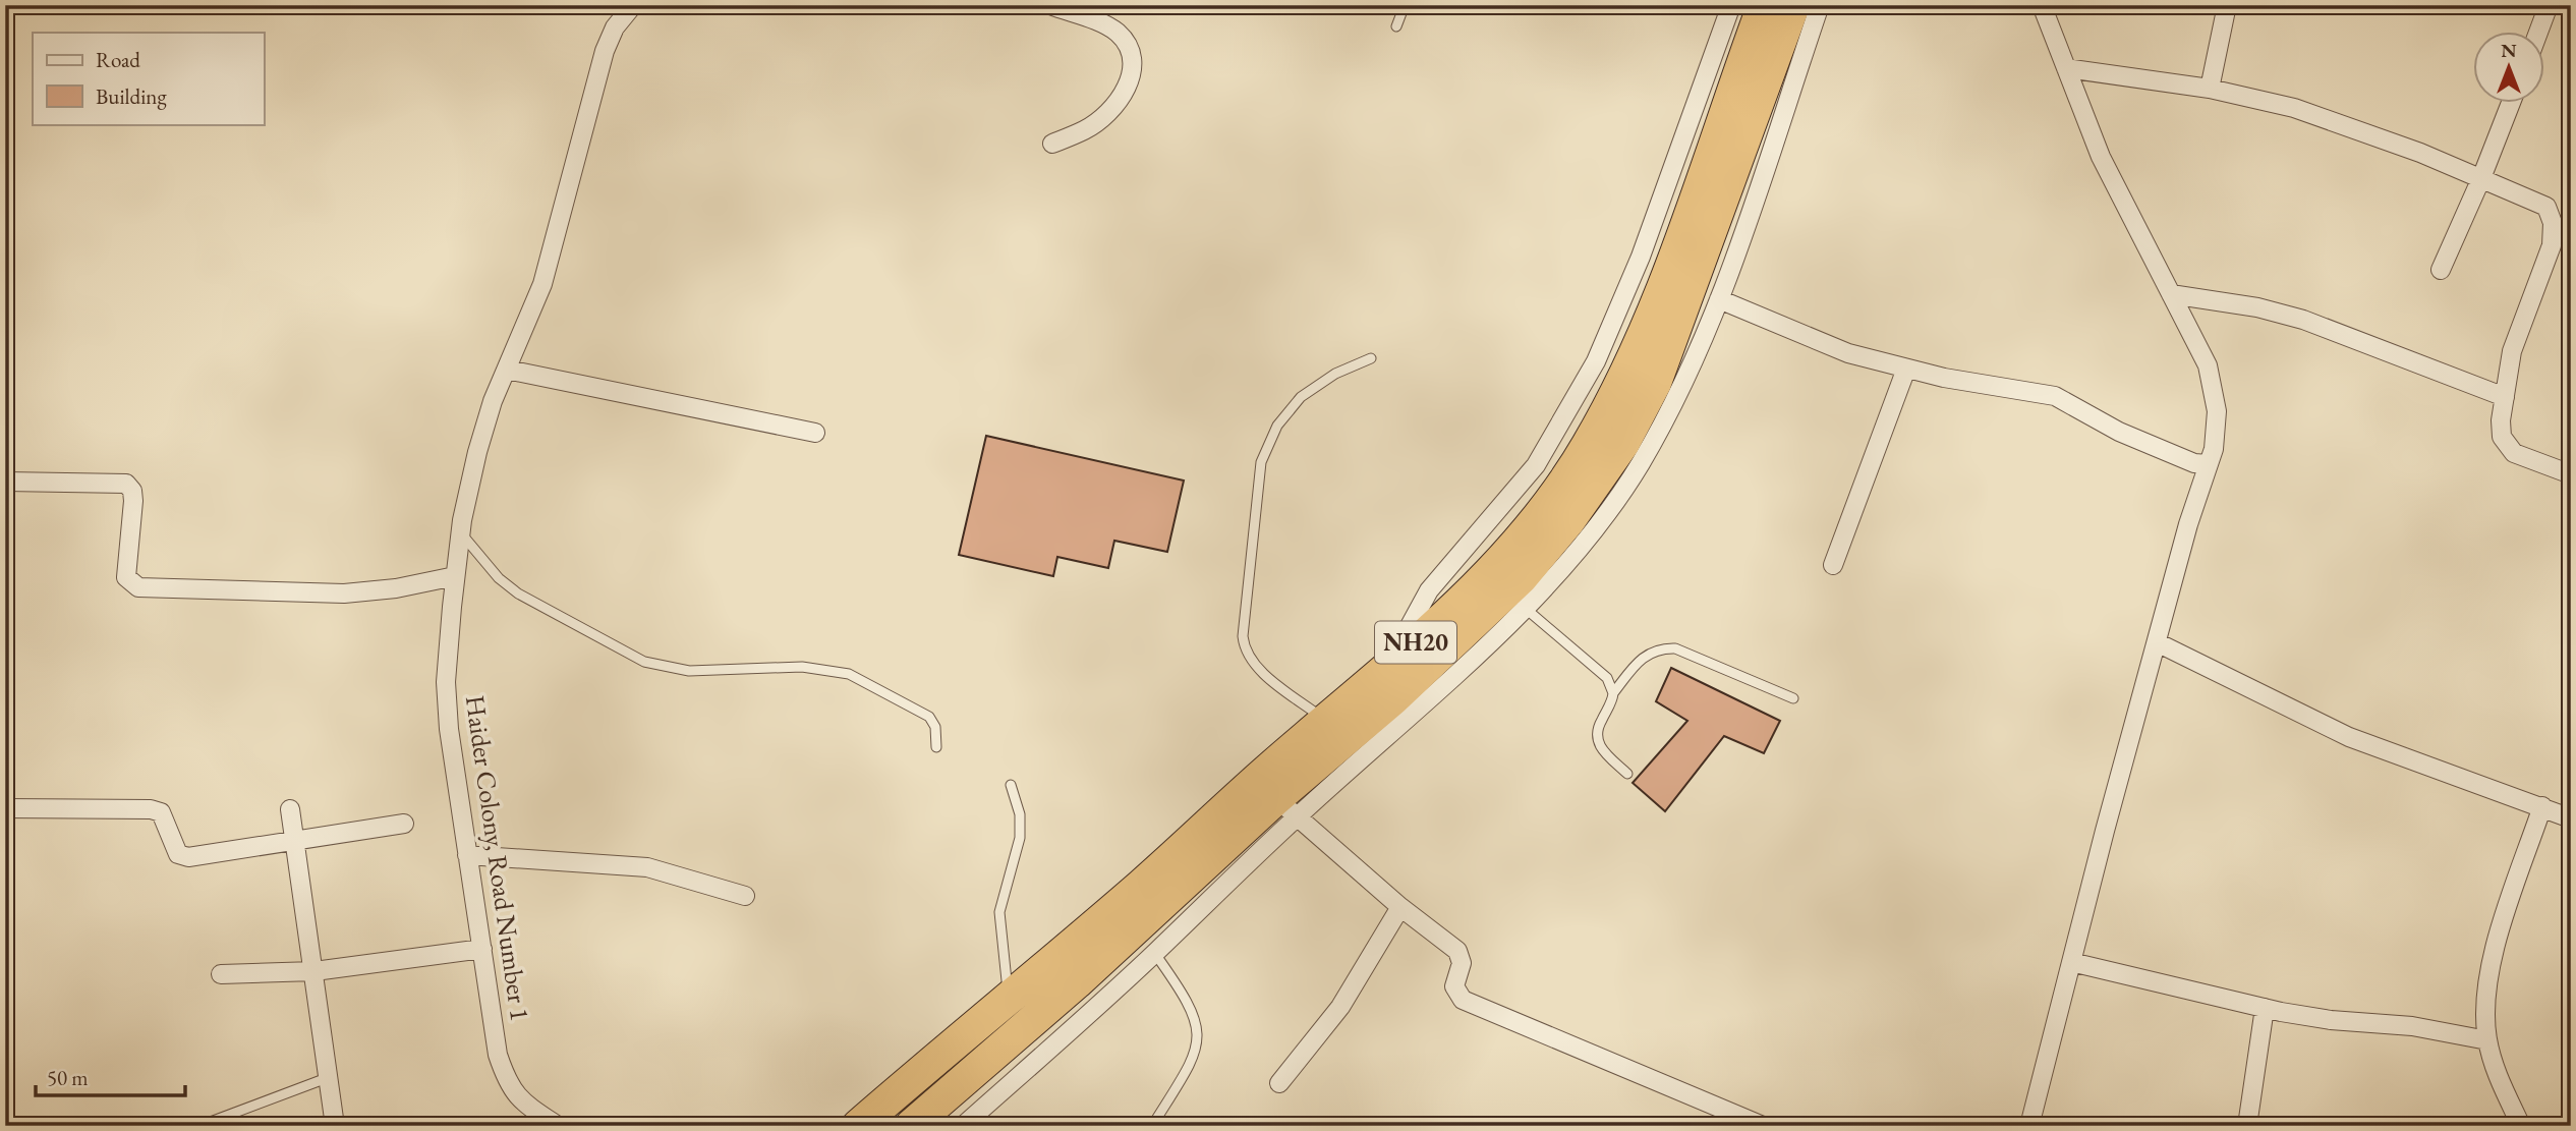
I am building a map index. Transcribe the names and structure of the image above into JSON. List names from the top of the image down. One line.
{"streets":{"highway":["NH20"],"street":["Haider Colony, Road Number 1"]},"legend":["Road","Building"],"scale_bar":"50 m","north":"top"}
